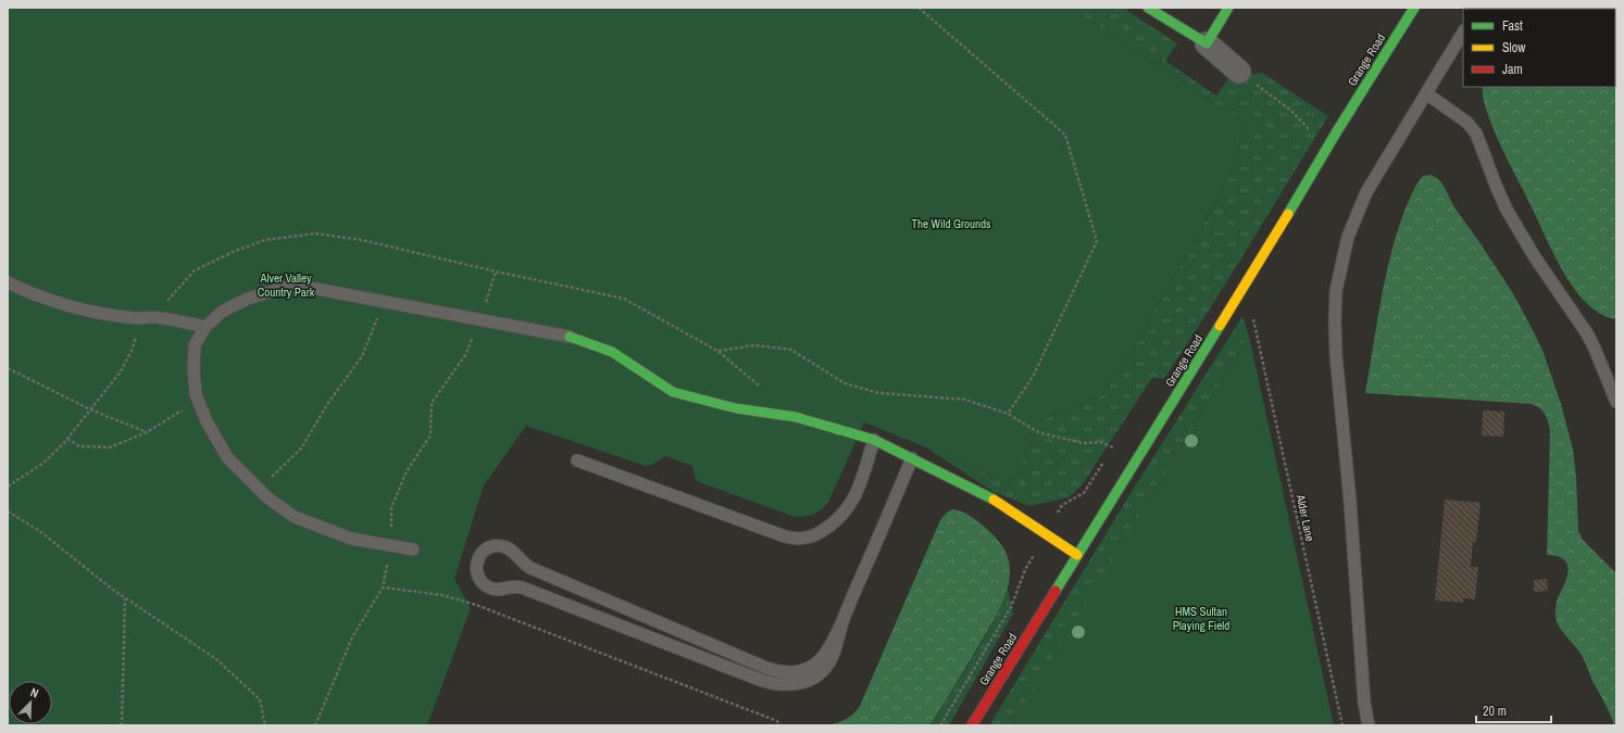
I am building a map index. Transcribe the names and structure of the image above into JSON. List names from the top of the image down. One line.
{"streets":{"street":["Grange Road"],"path":["Alder Lane"]},"parks":["The Wild Grounds","Alver Valley Country Park","HMS Sultan Playing Field"],"legend":["Fast","Slow","Jam"],"scale_bar":"20 m","north":"top right"}
